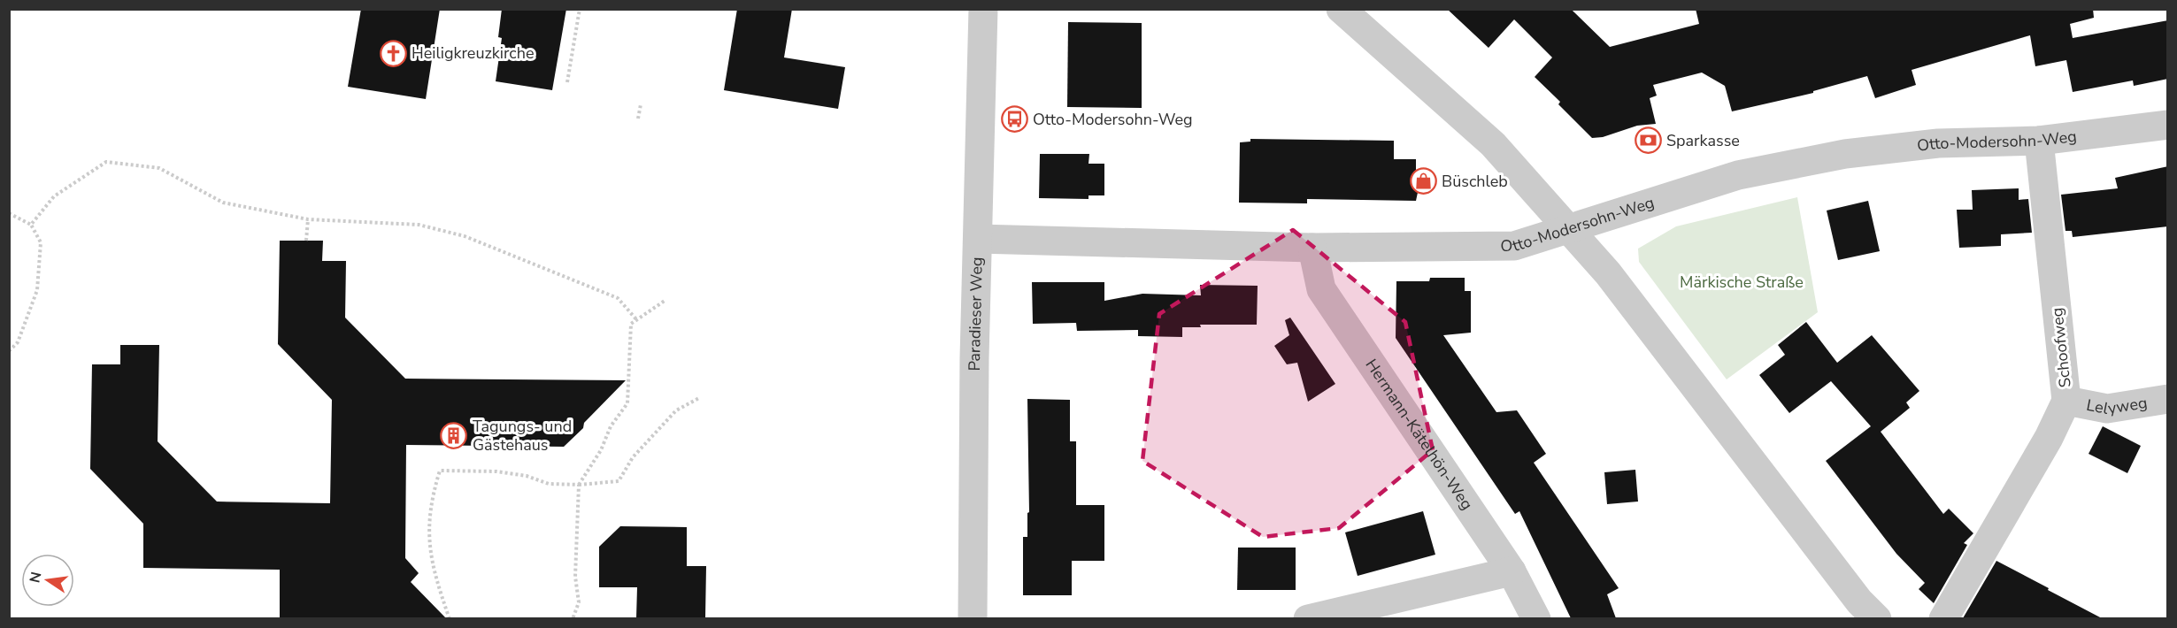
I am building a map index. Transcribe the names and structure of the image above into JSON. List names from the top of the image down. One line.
{"streets":{"street":["Otto-Modersohn-Weg","Paradieser Weg","Schoofweg","Lelyweg","Hermann-Kätelhön-Weg"]},"crossings":[["Otto-Modersohn-Weg","Paradieser Weg"],["Otto-Modersohn-Weg","Schoofweg"],["Otto-Modersohn-Weg","Hermann-Kätelhön-Weg"],["Schoofweg","Lelyweg"]],"parks":["Märkische Straße"],"places":{"church":["Heiligkreuzkirche"],"bus stop":["Otto-Modersohn-Weg"],"bank":["Sparkasse"],"shop":["Büschleb"],"building":["Tagungs- und Gästehaus"]},"north":"left"}
